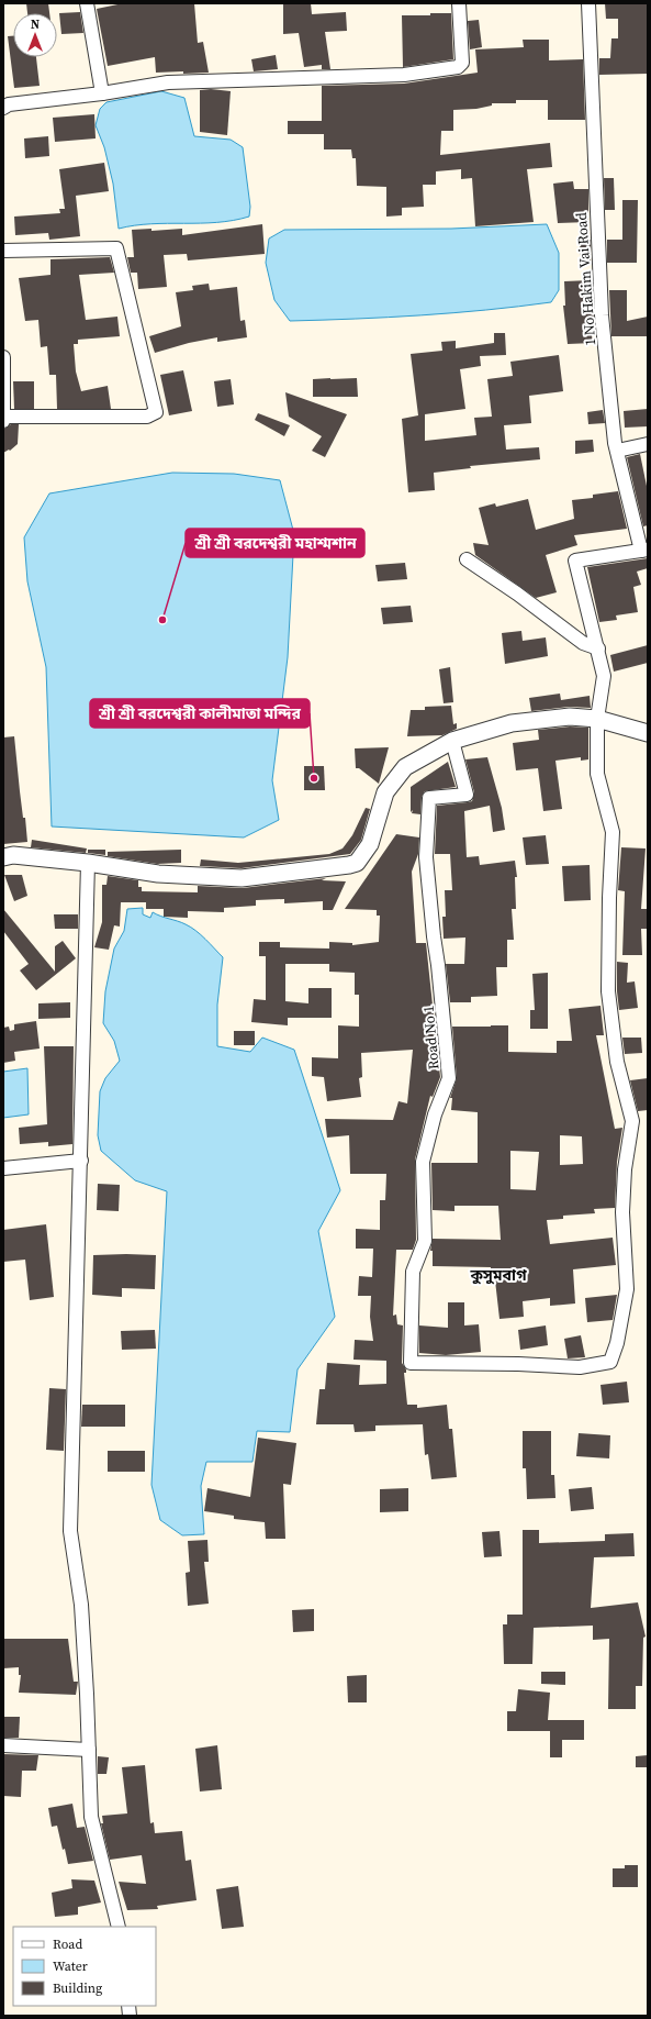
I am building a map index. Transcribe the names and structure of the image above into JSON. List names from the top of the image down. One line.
{"streets":{"street":["1 No Hakim Vai Road","Road No 1"]},"districts":["কুসুমবাগ"],"places":["শ্রী শ্রী বরদেশ্বরী মহাশ্মশান","শ্রী শ্রী বরদেশ্বরী কালীমাতা মন্দির"],"legend":["Road","Water","Building"],"north":"top"}
